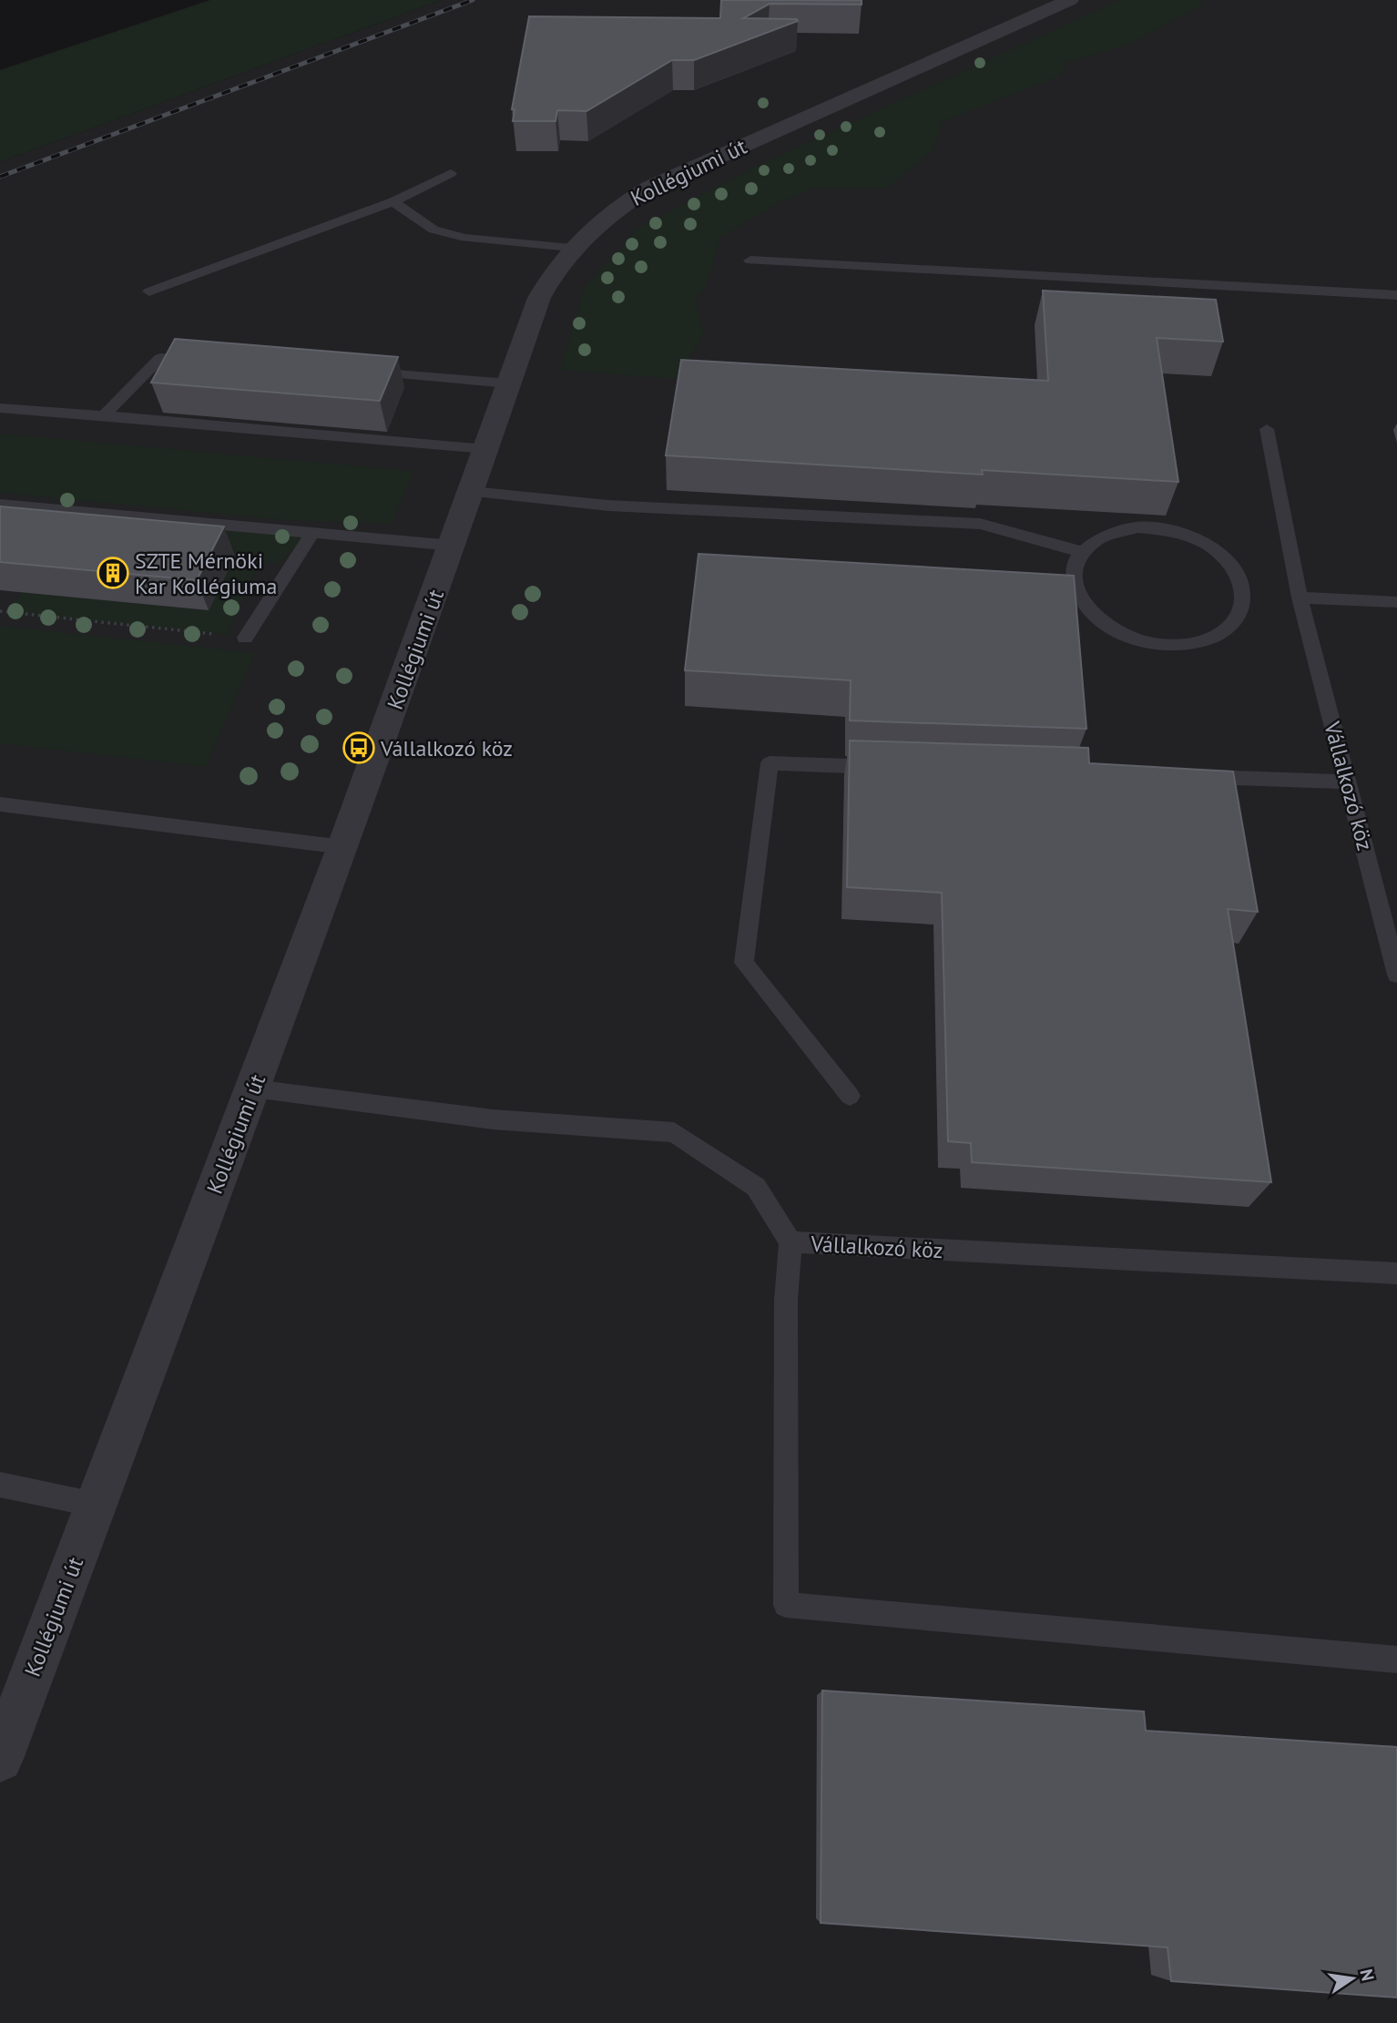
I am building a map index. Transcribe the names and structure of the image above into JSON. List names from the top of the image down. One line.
{"streets":{"street":["Kollégiumi út"],"lane":["Vállalkozó köz"]},"crossings":[["Kollégiumi út","Vállalkozó köz"]],"places":{"building":["SZTE Mérnöki Kar Kollégiuma"],"bus stop":["Vállalkozó köz"]},"north":"right"}
